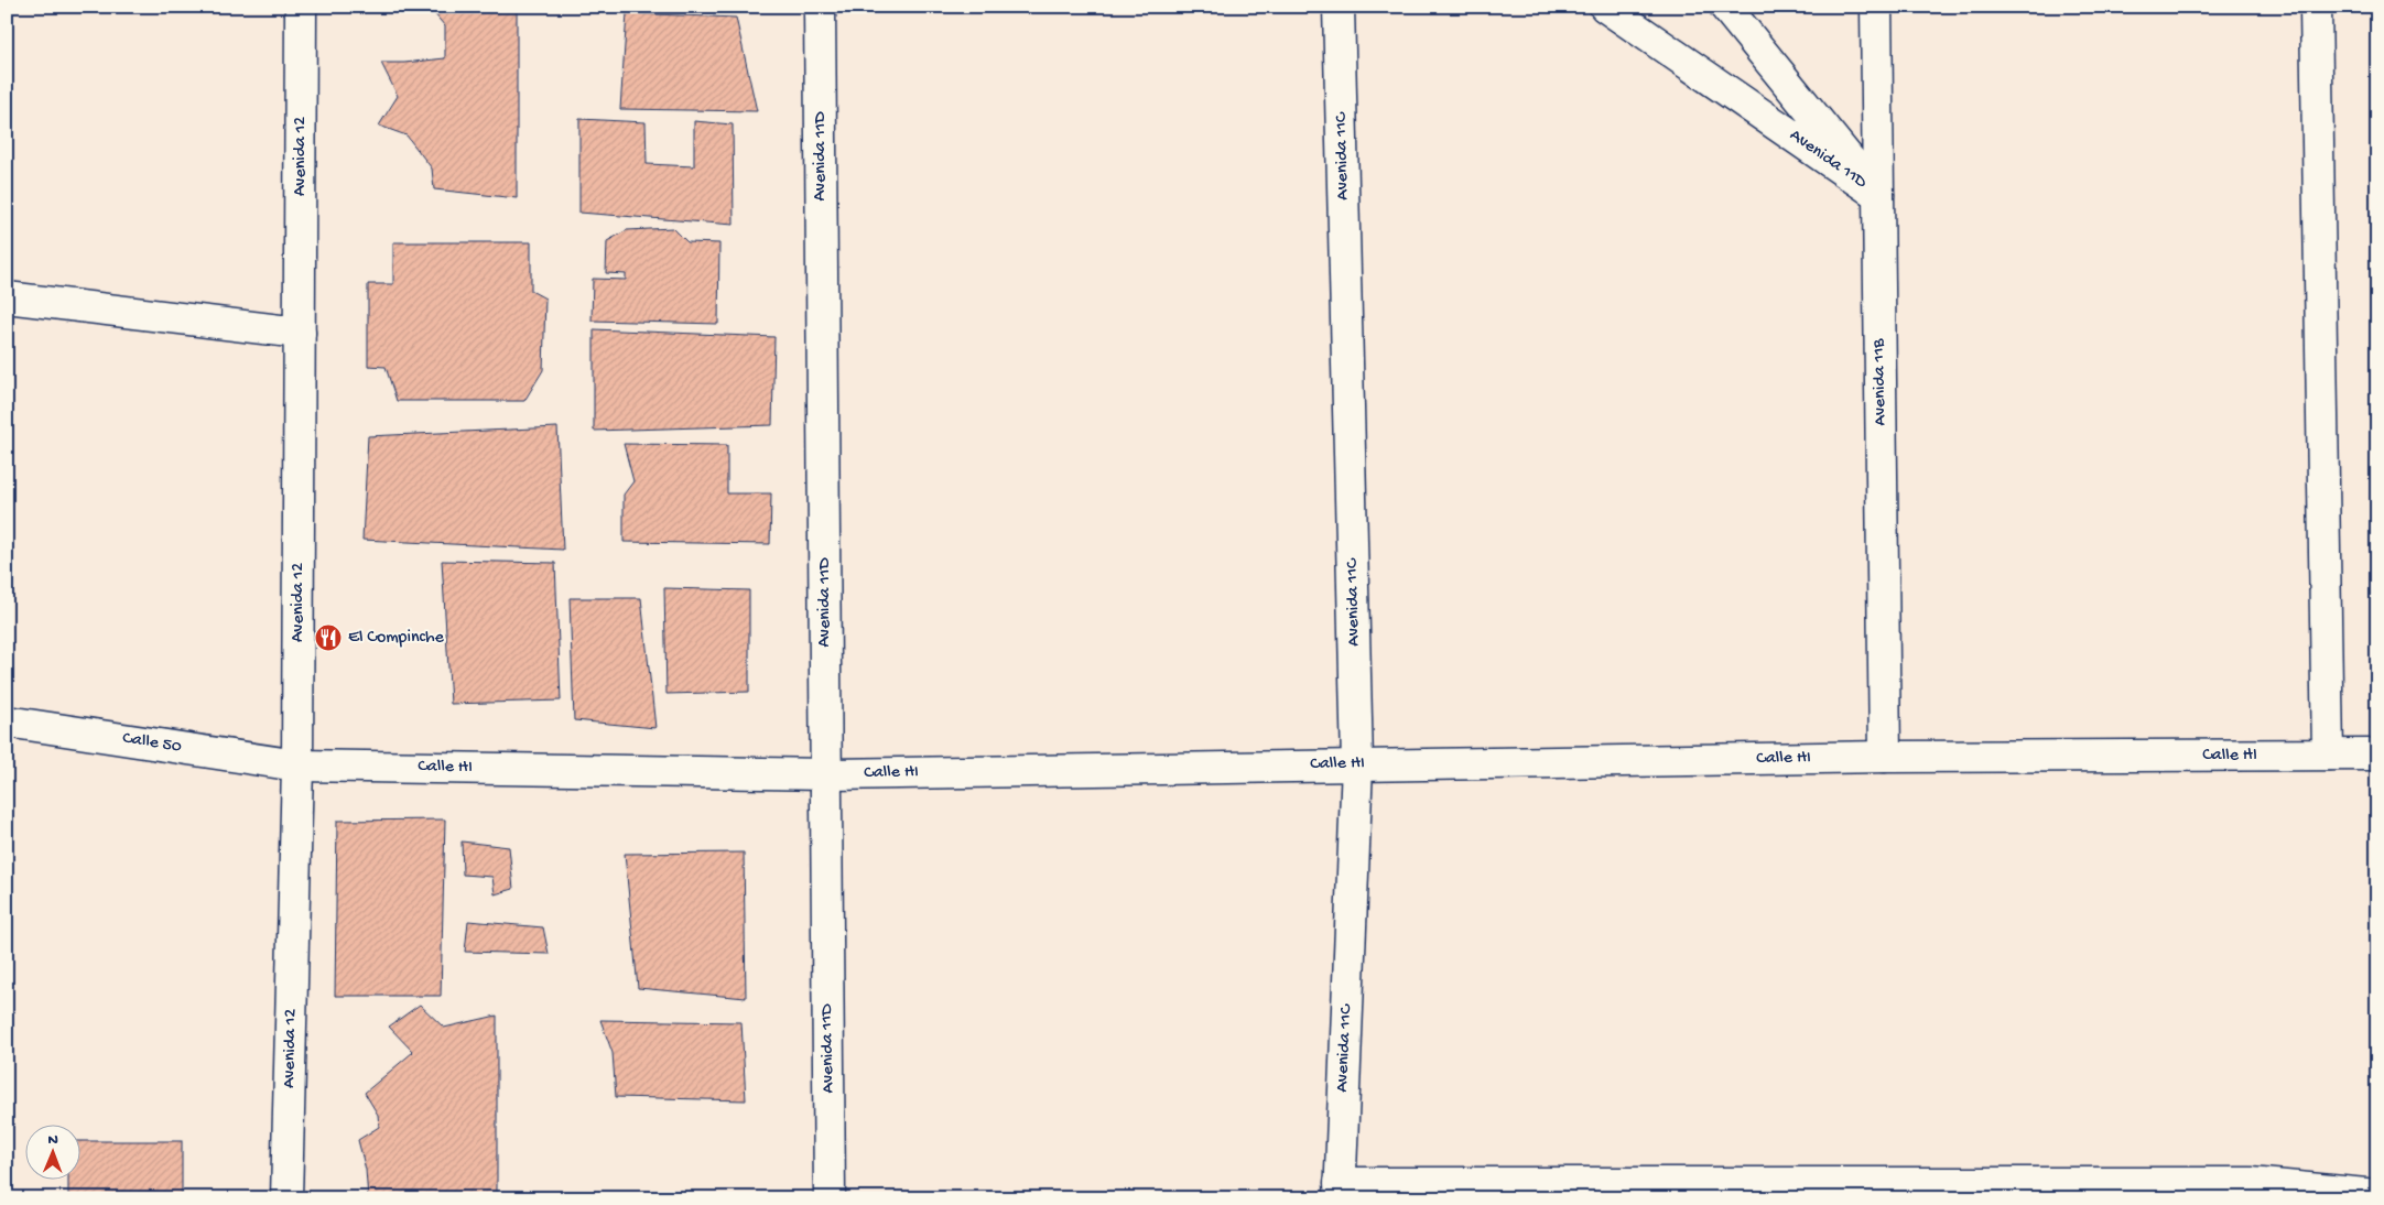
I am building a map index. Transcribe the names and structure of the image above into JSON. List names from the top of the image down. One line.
{"streets":{"street":["Avenida 12","Avenida 11D","Avenida 11C","Avenida 11B","Calle 50","Calle HI"]},"crossings":[["Avenida 12","Calle 50"],["Avenida 12","Calle HI"],["Avenida 11D","Avenida 11B"],["Avenida 11D","Calle HI"],["Avenida 11C","Calle HI"],["Avenida 11B","Calle HI"],["Calle 50","Calle HI"]],"places":{"restaurant":["El Compinche"]},"north":"top"}
